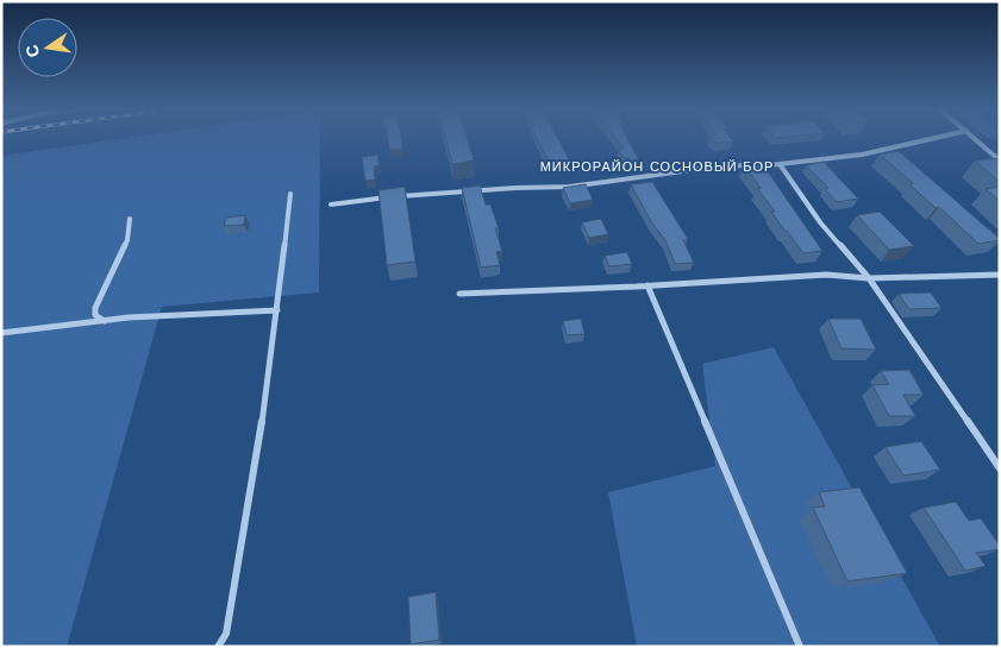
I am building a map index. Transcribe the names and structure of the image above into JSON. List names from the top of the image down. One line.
{"districts":["МИКРОРАЙОН СОСНОВЫЙ БОР"],"north":"left"}
